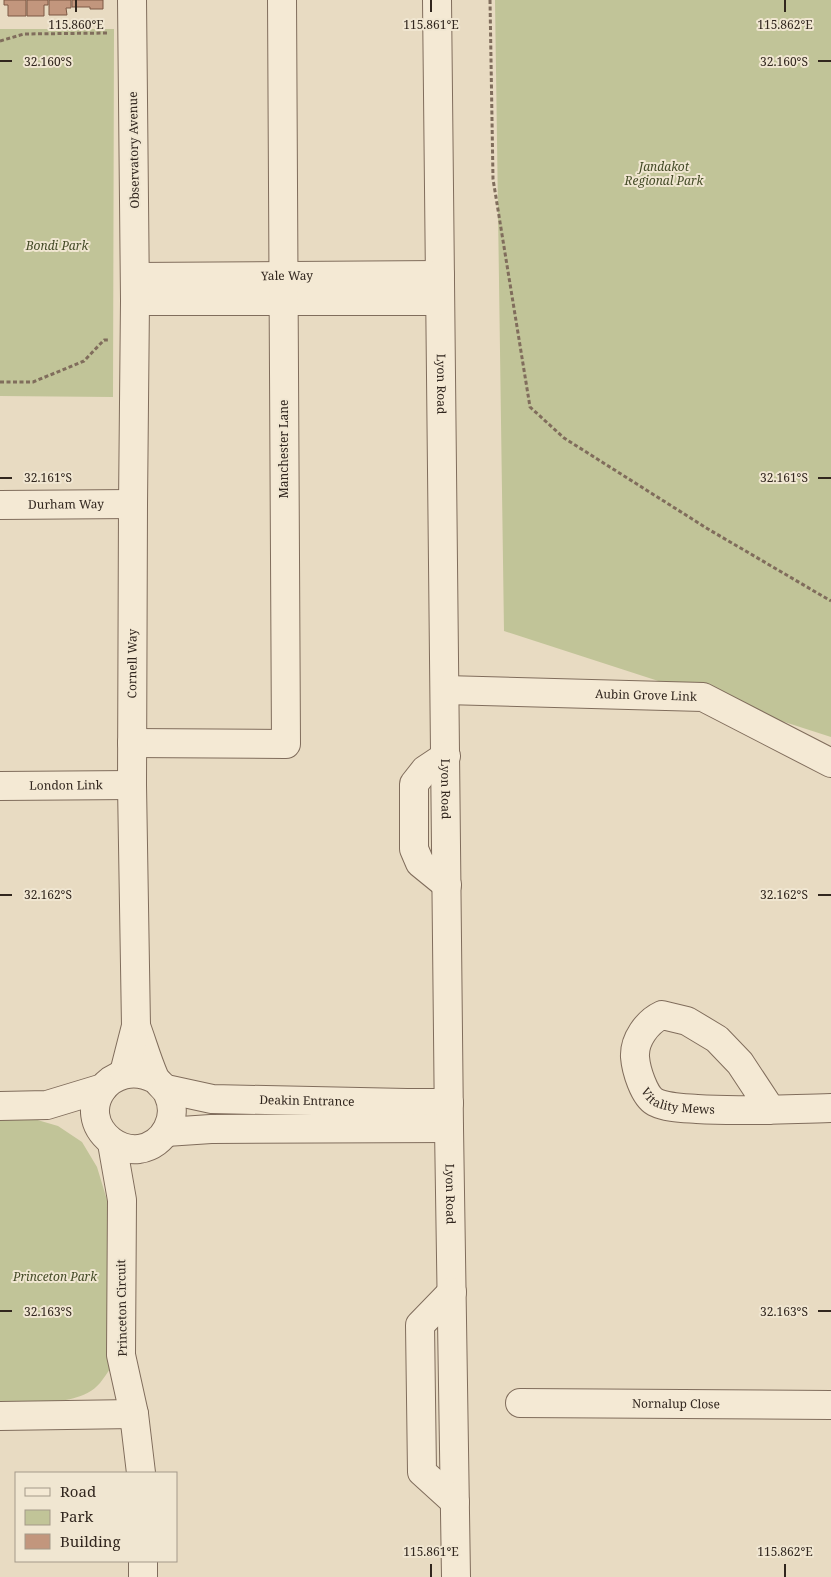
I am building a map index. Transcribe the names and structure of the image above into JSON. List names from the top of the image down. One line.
{"streets":{"street":["Observatory Avenue","Yale Way","Lyon Road","Manchester Lane","Durham Way","Cornell Way","Aubin Grove Link","London Link","Vitality Mews","Deakin Entrance","Princeton Circuit","Nornalup Close"]},"crossings":[["Observatory Avenue","Yale Way"],["Observatory Avenue","Cornell Way"],["Yale Way","Lyon Road"],["Yale Way","Manchester Lane"],["Yale Way","Cornell Way"],["Lyon Road","Aubin Grove Link"],["Lyon Road","Deakin Entrance"],["Manchester Lane","Cornell Way"],["Durham Way","Cornell Way"],["Cornell Way","London Link"],["Cornell Way","Deakin Entrance"],["Cornell Way","Princeton Circuit"],["Deakin Entrance","Princeton Circuit"]],"parks":["Jandakot Regional Park","Bondi Park","Princeton Park"],"legend":["Road","Park","Building"],"coordinates":["115.860°E","115.861°E","115.862°E","32.160°S","32.161°S","32.162°S","32.163°S"]}
